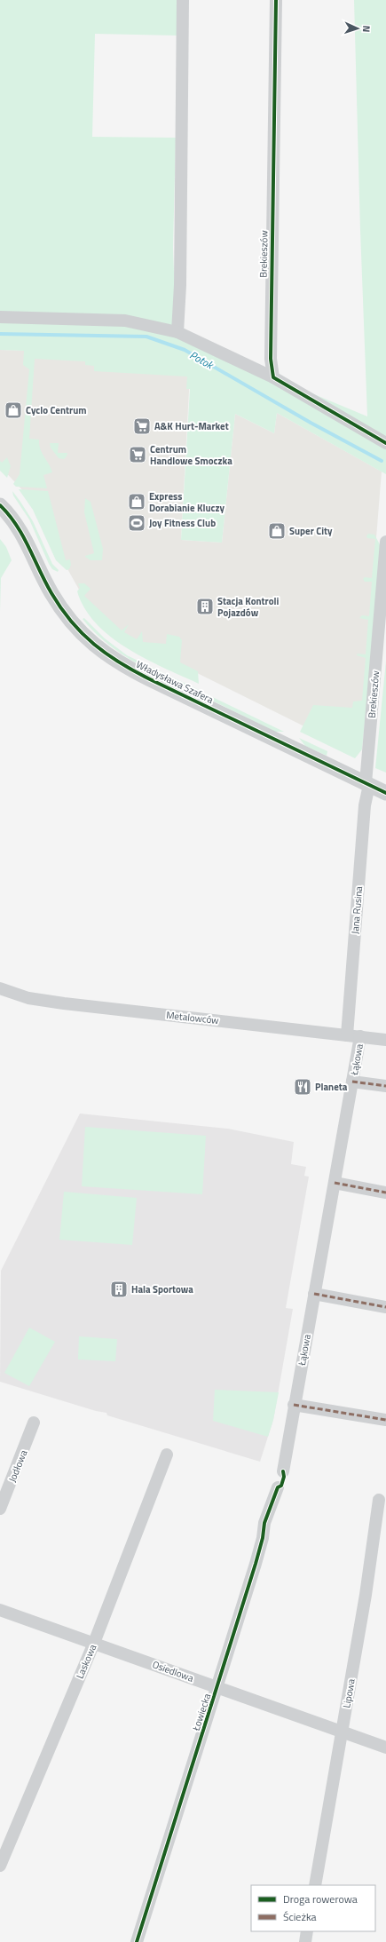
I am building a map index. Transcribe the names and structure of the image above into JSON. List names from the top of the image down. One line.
{"streets":{"street":["Brekieszów","Władysława Szafera","Jana Rusina","Metalowców","Łąkowa","Jodłowa","Laskowa","Osiedlowa","Lipowa","Łowiecka"]},"crossings":[["Brekieszów","Władysława Szafera"],["Brekieszów","Jana Rusina"],["Władysława Szafera","Jana Rusina"],["Jana Rusina","Metalowców"],["Metalowców","Łąkowa"],["Laskowa","Osiedlowa"],["Osiedlowa","Lipowa"],["Osiedlowa","Łowiecka"]],"water":["Potok"],"places":{"shop":["Cyclo Centrum","Express Dorabianie Kluczy","Super City"],"supermarket":["A&K Hurt-Market","Centrum Handlowe Smoczka"],"sports":["Joy Fitness Club"],"building":["Stacja Kontroli Pojazdów","Hala Sportowa"],"restaurant":["Planeta"]},"legend":["Droga rowerowa","Ścieżka"],"north":"right"}
